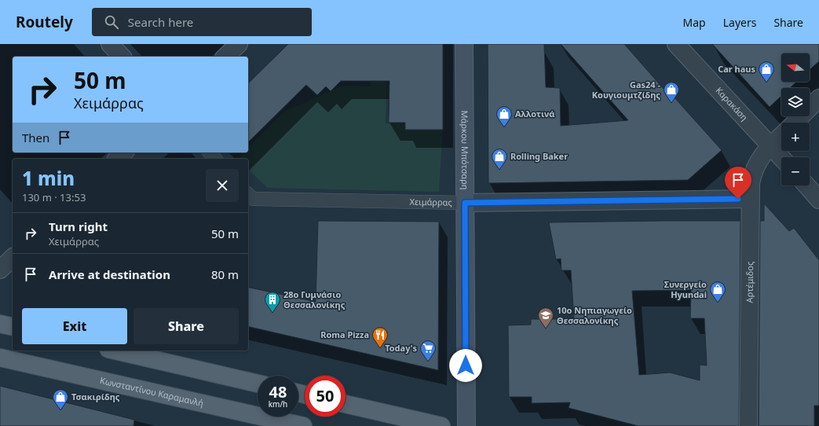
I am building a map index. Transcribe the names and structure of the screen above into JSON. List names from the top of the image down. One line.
{"streets":{"main road":["Μάρκου Μπότσαρη","Κωνσταντίνου Καραμανλή"],"street":["Καρακάση","Χειμάρρας","Αρτέμιδος"]},"crossings":[["Καρακάση","Αρτέμιδος"],["Μάρκου Μπότσαρη","Χειμάρρας"],["Χειμάρρας","Αρτέμιδος"]],"places":{"shop":["Car haus","Gas24 - Κουγιουμτζίδης","Αλλοτινά","Rolling Baker","Συνεργείο Hyundai","Τσακιρίδης"],"building":["28ο Γυμνάσιο Θεσσαλονίκης"],"school or university":["10ο Νηπιαγωγείο Θεσσαλονίκης"],"restaurant":["Roma Pizza"],"supermarket":["Today's"]},"north":"left","page":{"header":"Routely","search":"Search here","nav":["Map","Layers","Share"],"map_buttons":["+","−"],"turn":["50 m","Χειμάρρας"],"then":"Then","heading":["1 min","130 m · 13:53"],"list":[{"name":"Turn right","note":"Χειμάρρας","value":"50 m"},{"name":"Arrive at destination","value":"80 m"}],"buttons":["Exit","Share"],"speed":"48 km/h","limit":"50"}}
